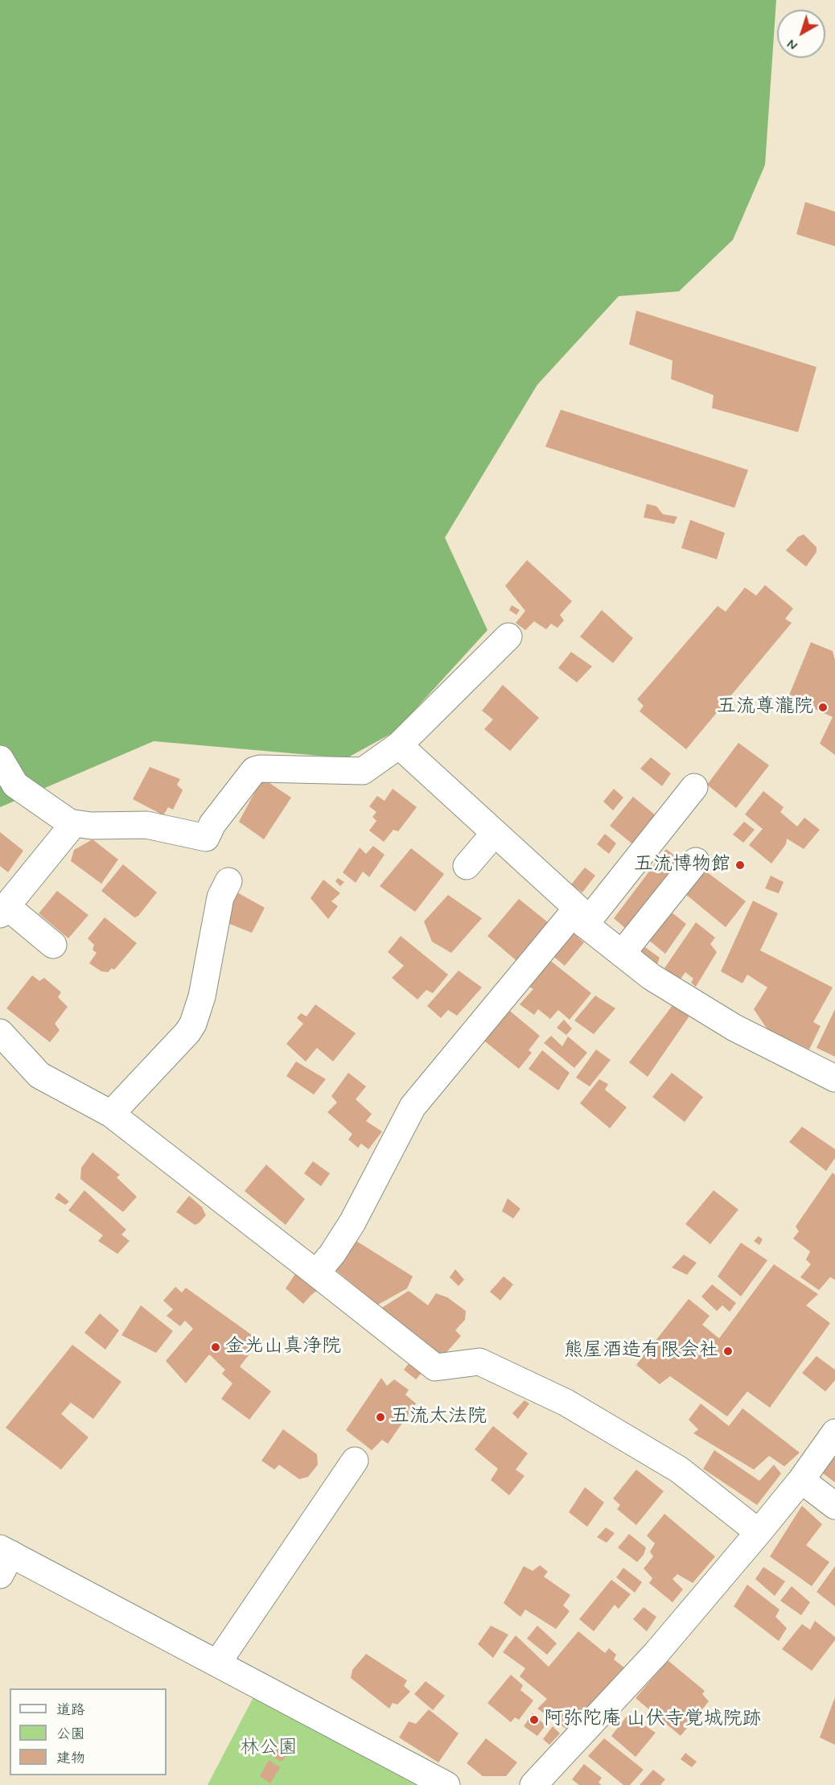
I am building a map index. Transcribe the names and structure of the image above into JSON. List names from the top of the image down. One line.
{"parks":["林公園"],"places":["五流尊瀧院","五流博物館","金光山真浄院","熊屋酒造有限会社","五流太法院","阿弥陀庵 山伏寺覚城院跡"],"legend":["道路","公園","建物"],"north":"bottom left"}
